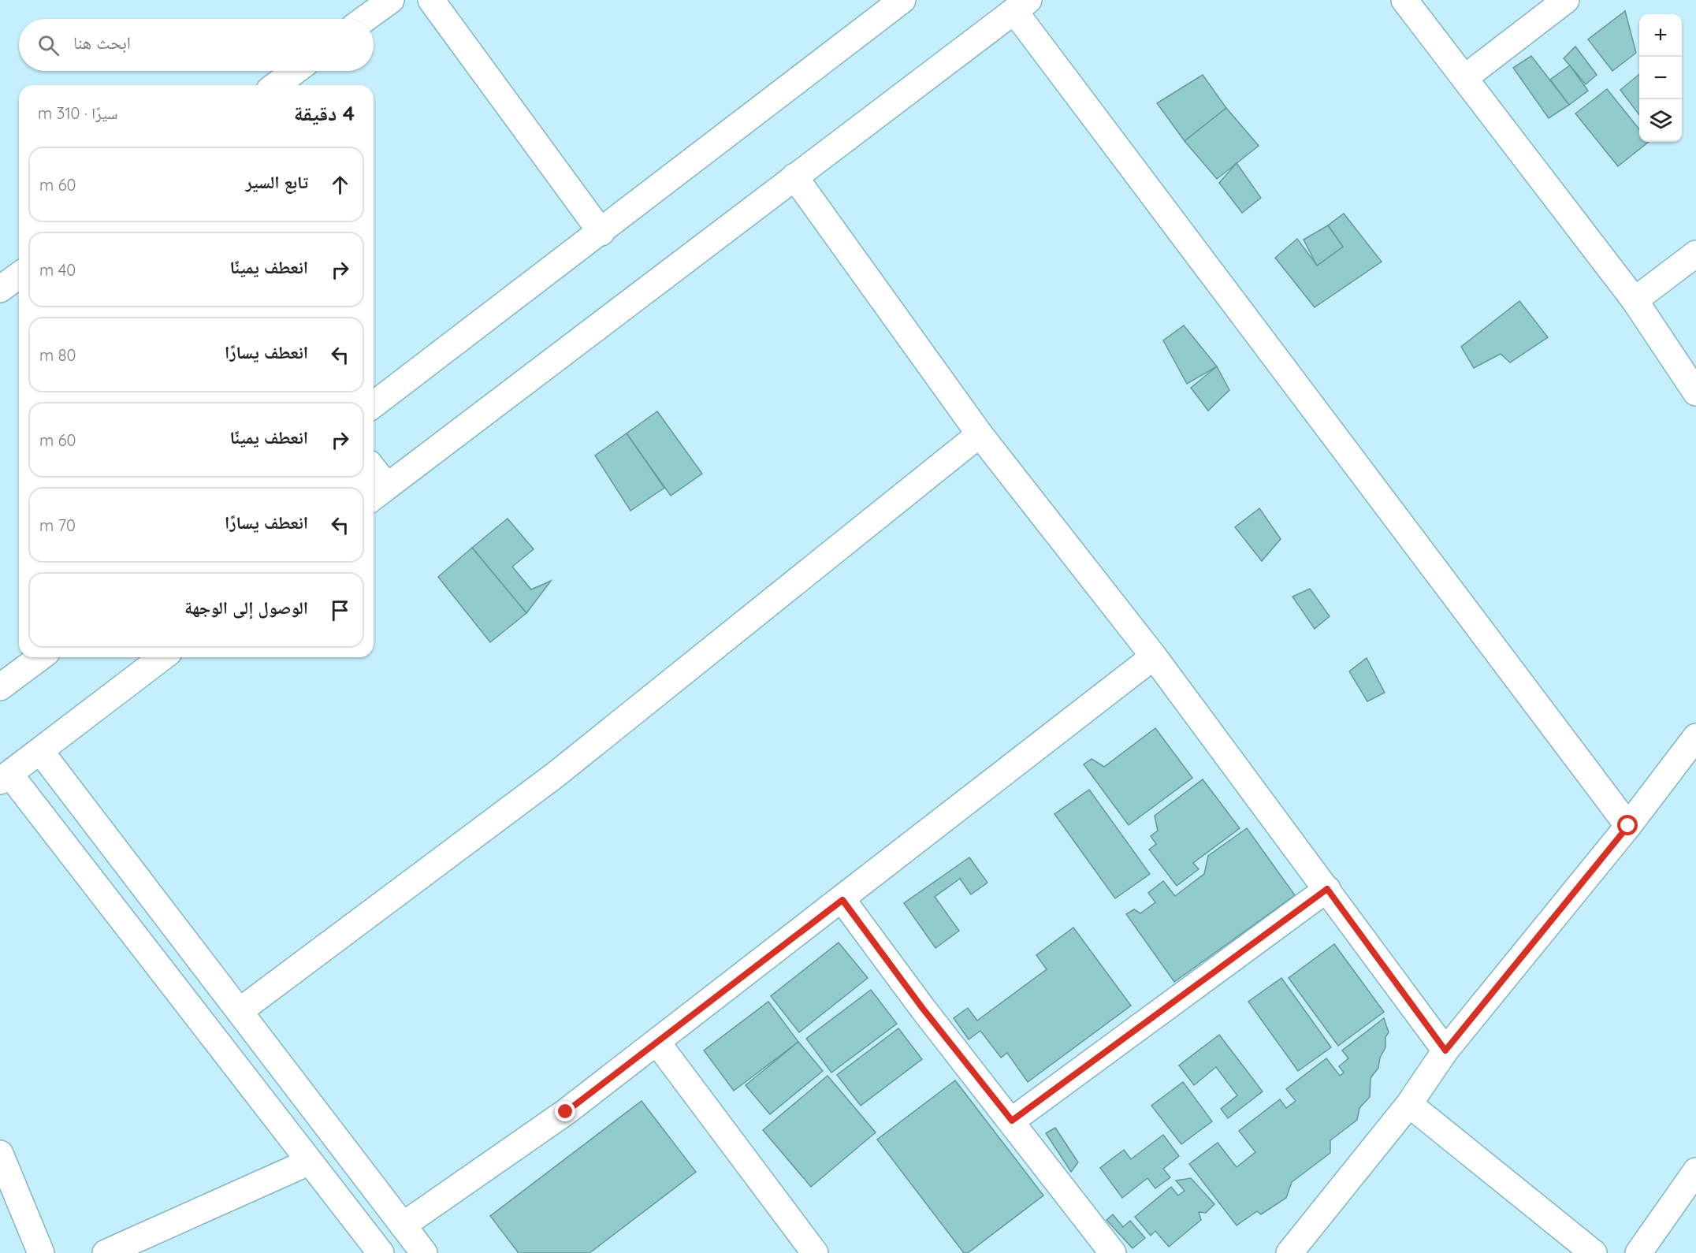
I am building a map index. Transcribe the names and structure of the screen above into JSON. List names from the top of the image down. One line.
{"page":{"map_buttons":["+","−"],"search":"ابحث هنا","heading":["4 دقيقة","سيرًا · 310 m"],"list":[["تابع السير","60 m"],["انعطف يمينًا","40 m"],["انعطف يسارًا","80 m"],["انعطف يمينًا","60 m"],["انعطف يسارًا","70 m"],"الوصول إلى الوجهة"]}}
